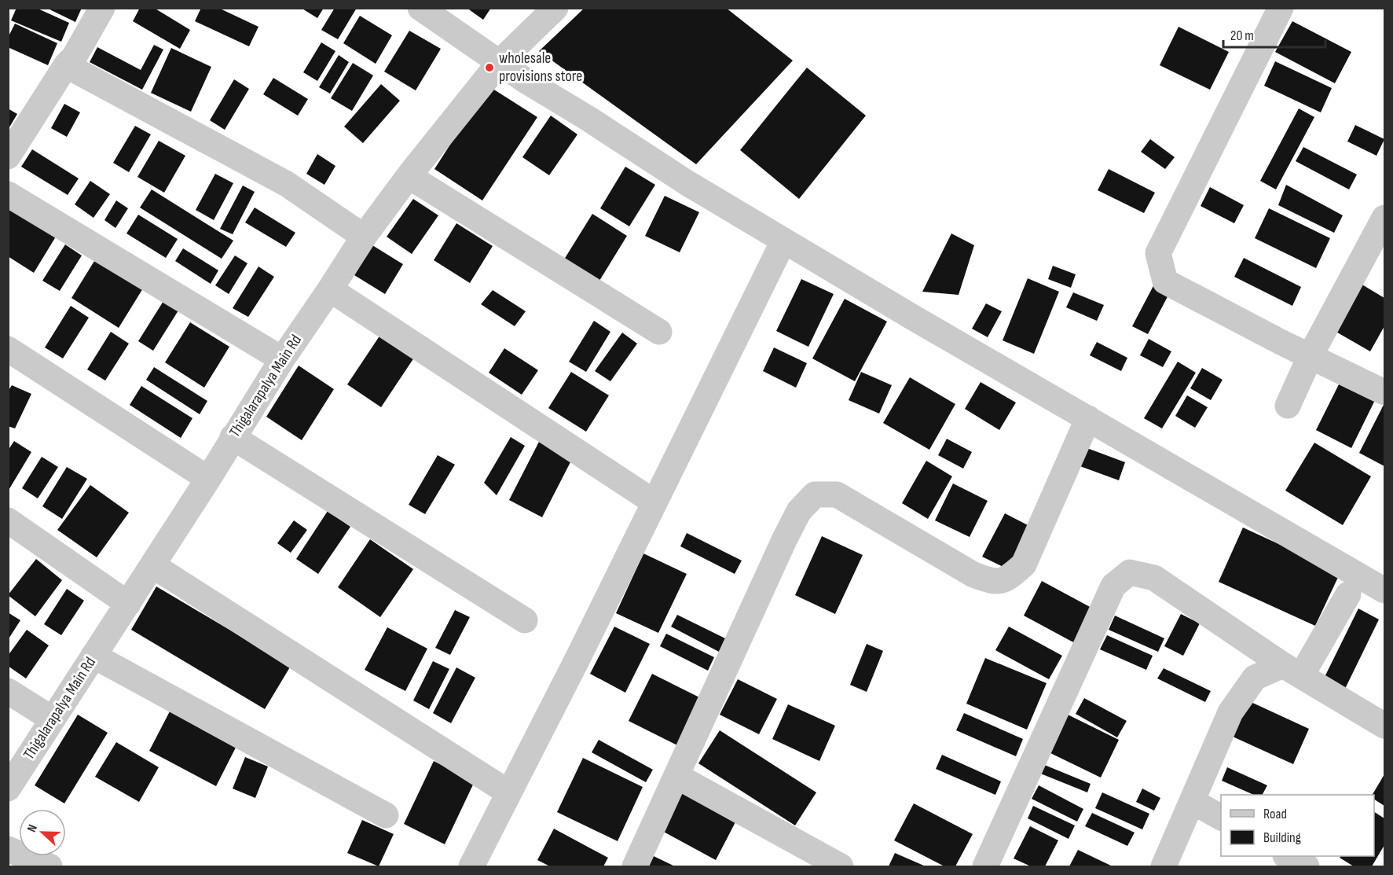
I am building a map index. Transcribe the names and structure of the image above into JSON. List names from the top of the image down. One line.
{"streets":{"street":["Thigalarapalya Main Rd"]},"places":["wholesale provisions store"],"legend":["Road","Building"],"scale_bar":"20 m","north":"left"}
